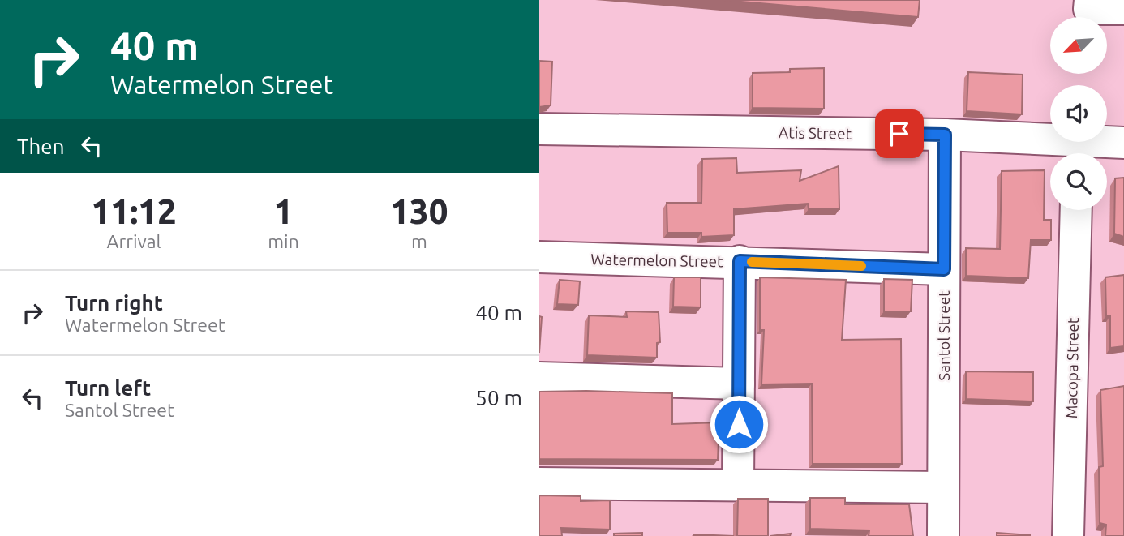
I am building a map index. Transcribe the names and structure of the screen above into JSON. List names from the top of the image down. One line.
{"streets":{"street":["Atis Street","Watermelon Street","Santol Street","Macopa Street"]},"crossings":[["Atis Street","Santol Street"],["Watermelon Street","Santol Street"]],"north":"bottom left","page":{"turn":["40 m","Watermelon Street"],"then":"Then","eta":["11:12","Arrival","1","min","130","m"],"list":[{"name":"Turn right","note":"Watermelon Street","value":"40 m"},{"name":"Turn left","note":"Santol Street","value":"50 m"}]}}
